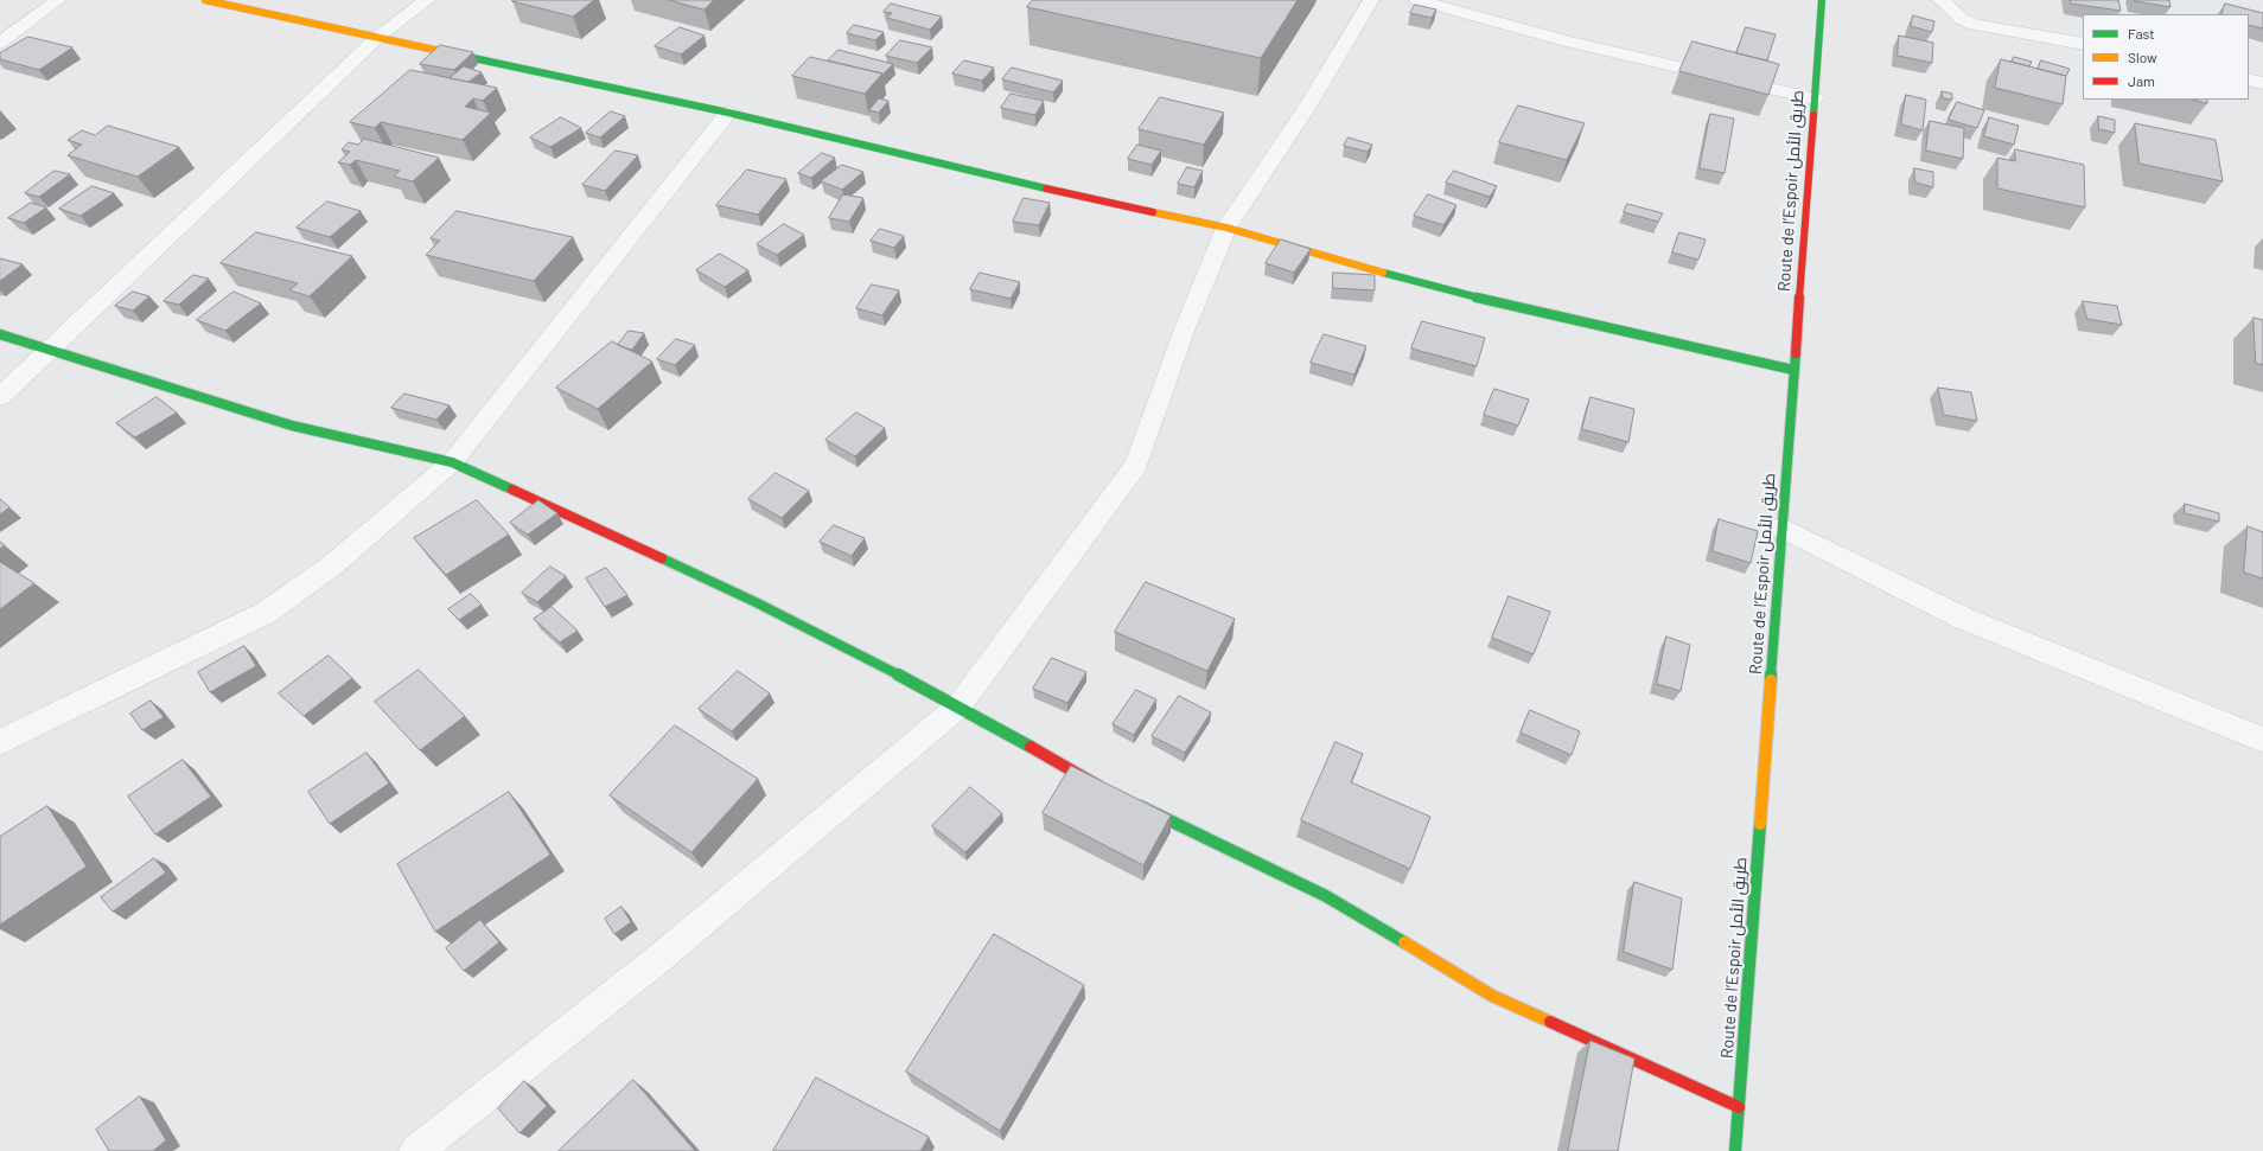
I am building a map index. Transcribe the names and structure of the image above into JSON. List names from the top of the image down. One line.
{"streets":{"main road":["Route de l’Espoir طريق الأمل"]},"legend":["Fast","Slow","Jam"]}
